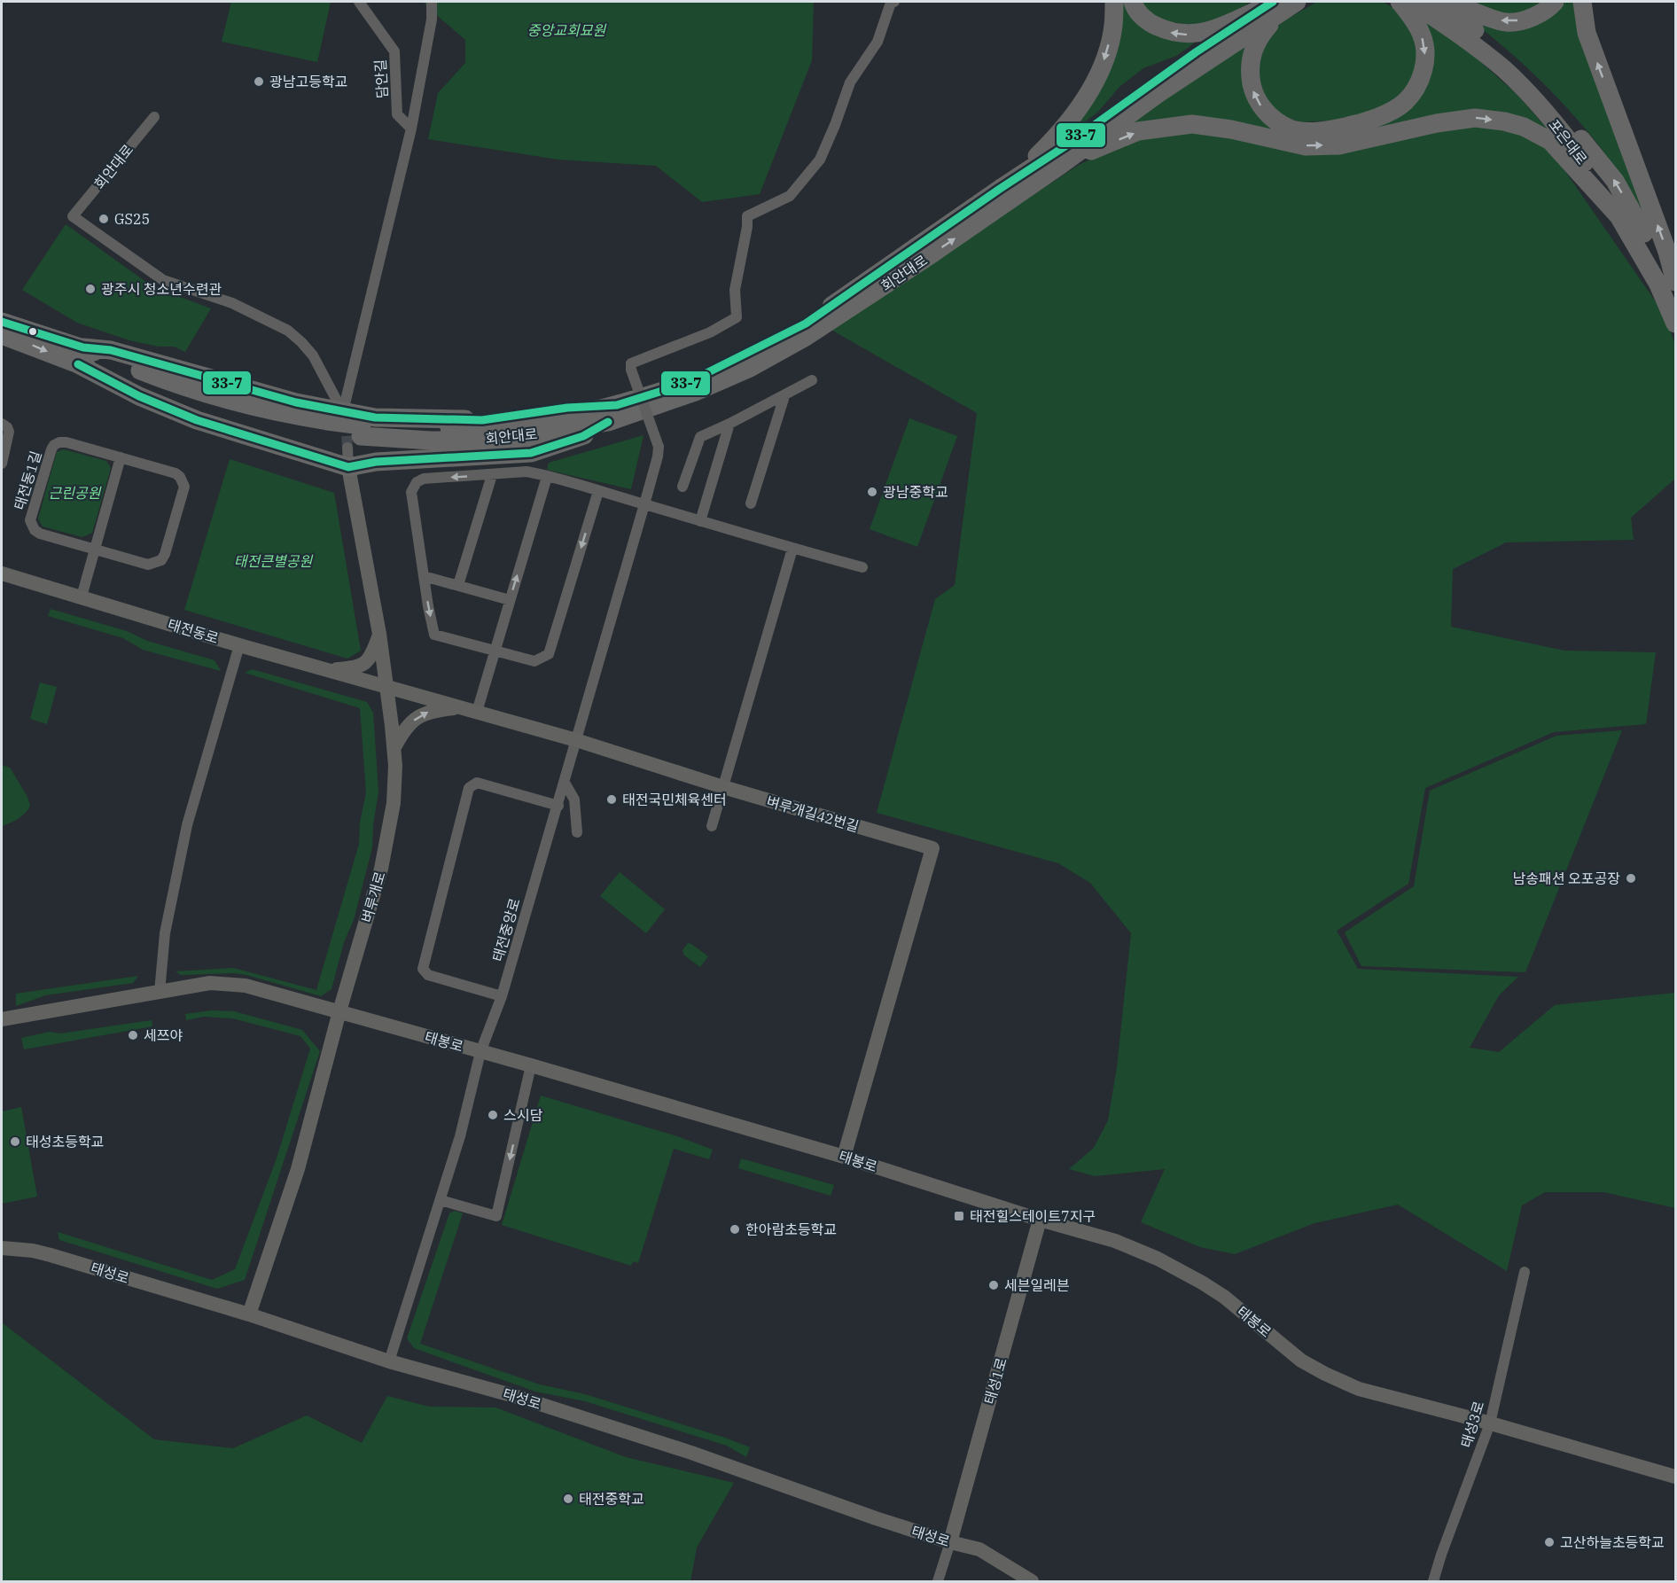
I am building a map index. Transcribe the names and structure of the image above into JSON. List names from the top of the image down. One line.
{"streets":{"highway":["포은대로","회안대로"],"street":["담안길","태전동1길","태전동로","벼루개길42번길","벼루개로","태전중앙로","태봉로","태성로","태성1로","태성3로"]},"crossings":[["태전동로","벼루개길42번길"],["태전동로","벼루개로"],["벼루개길42번길","벼루개로"],["벼루개길42번길","태전중앙로"],["벼루개길42번길","태봉로"],["벼루개로","태봉로"],["벼루개로","태성로"],["태전중앙로","태봉로"],["태전중앙로","태성로"],["태봉로","태성1로"],["태봉로","태성3로"],["태성로","태성1로"]],"parks":["중앙교회묘원","근린공원","태전큰별공원"],"places":{"other":["광남고등학교","GS25","광주시 청소년수련관","광남중학교","태전국민체육센터","남송패션 오포공장","세쯔야","스시담","태성초등학교","한아람초등학교","세븐일레븐","태전중학교","고산하늘초등학교"],"transit":["태전힐스테이트7지구"]},"lines":["transit line 33-7"]}
